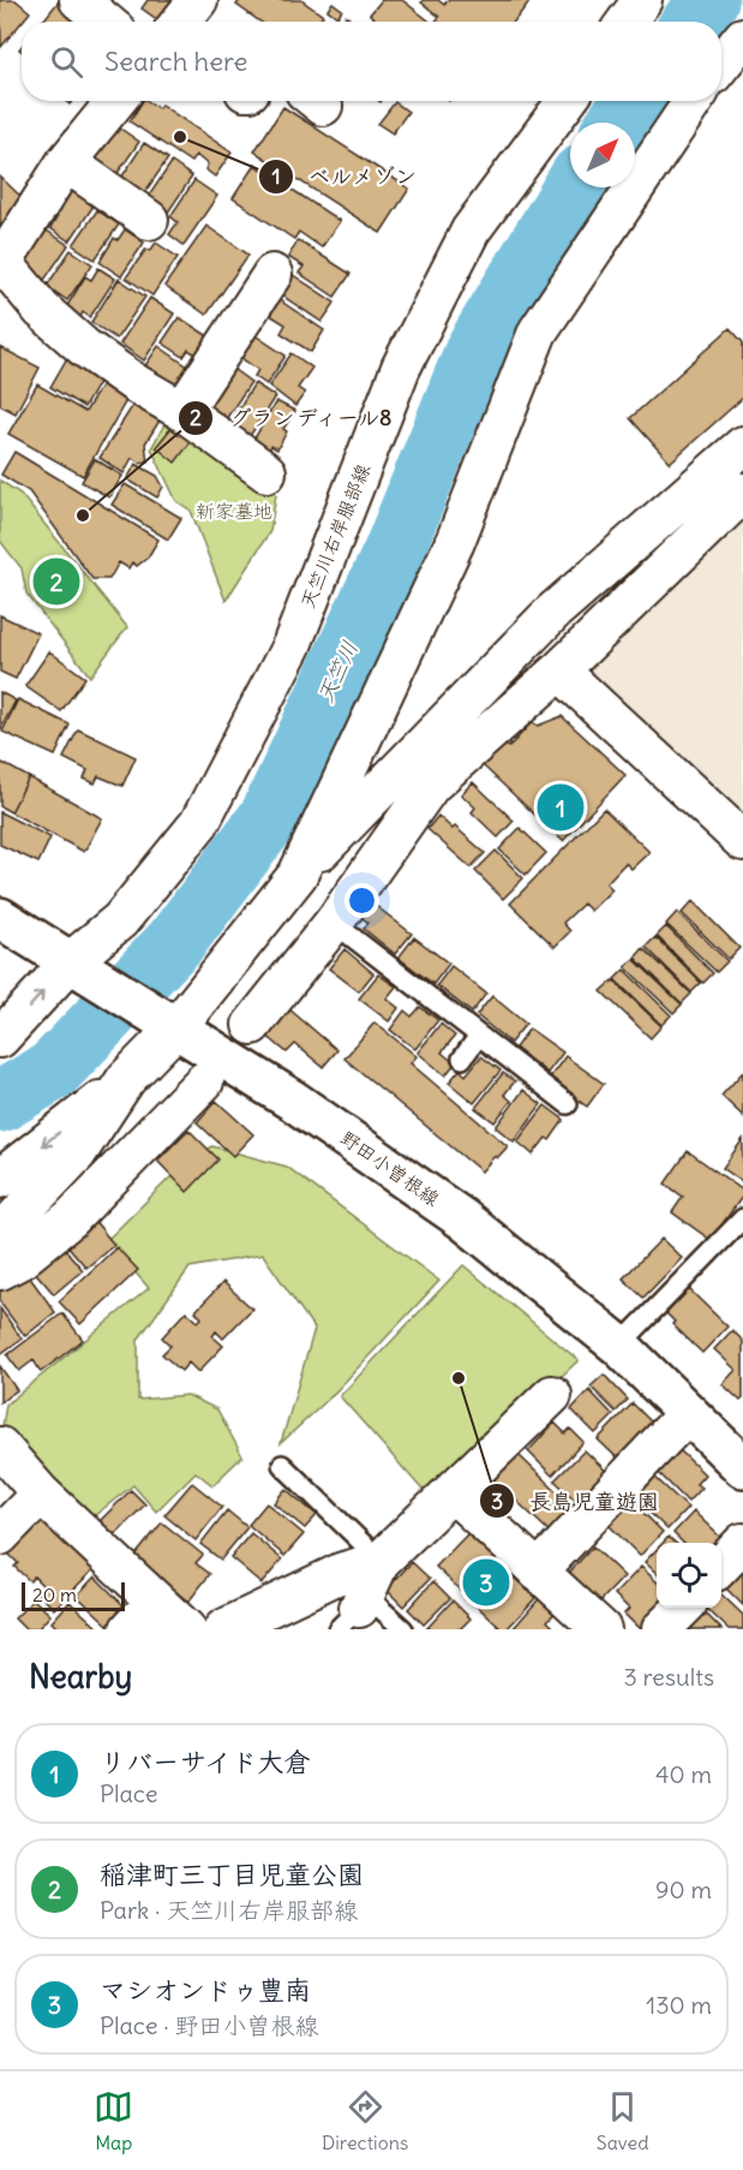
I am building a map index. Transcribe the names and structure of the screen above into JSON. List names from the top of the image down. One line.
{"streets":{"street":["天竺川右岸服部線","野田小曽根線"]},"crossings":[["天竺川右岸服部線","野田小曽根線"]],"water":["天竺川"],"parks":["新家墓地"],"places":["ベルメゾン","グランディール8","長島児童遊園"],"scale_bar":"20 m","north":"top right","page":{"search":"Search here","pins":["2","1","3"],"scale":"20 m","heading":["Nearby","3 results"],"list":[{"mark":"1","name":"リバーサイド大倉","note":"Place","value":"40 m"},{"mark":"2","name":"稲津町三丁目児童公園","note":"Park · 天竺川右岸服部線","value":"90 m"},{"mark":"3","name":"マシオンドゥ豊南","note":"Place · 野田小曽根線","value":"130 m"}],"nav":["Map","Directions","Saved"]}}
